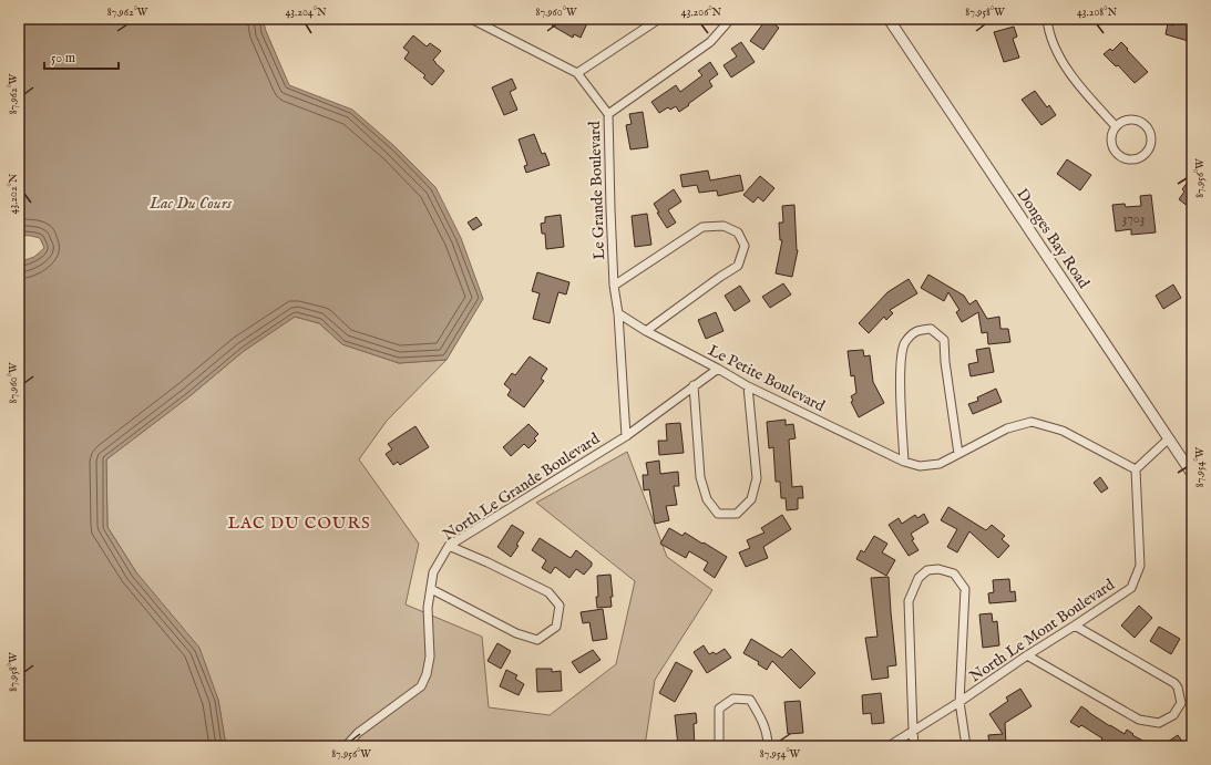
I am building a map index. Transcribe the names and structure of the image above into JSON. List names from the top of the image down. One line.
{"streets":{"street":["Le Grande Boulevard","Donges Bay Road","Le Petite Boulevard","North Le Grande Boulevard","North Le Mont Boulevard"]},"crossings":[["Le Grande Boulevard","Le Petite Boulevard"],["Le Grande Boulevard","North Le Grande Boulevard"],["Le Petite Boulevard","North Le Grande Boulevard"],["Le Petite Boulevard","North Le Mont Boulevard"]],"districts":["LAC DU COURS"],"water":["Lac Du Cours"],"house_numbers":["3703"],"scale_bar":"50 m","coordinates":["87.962°W","43.204°N","87.960°W","43.206°N","87.958°W","43.208°N","87.956°W","43.202°N","87.954°W"]}
